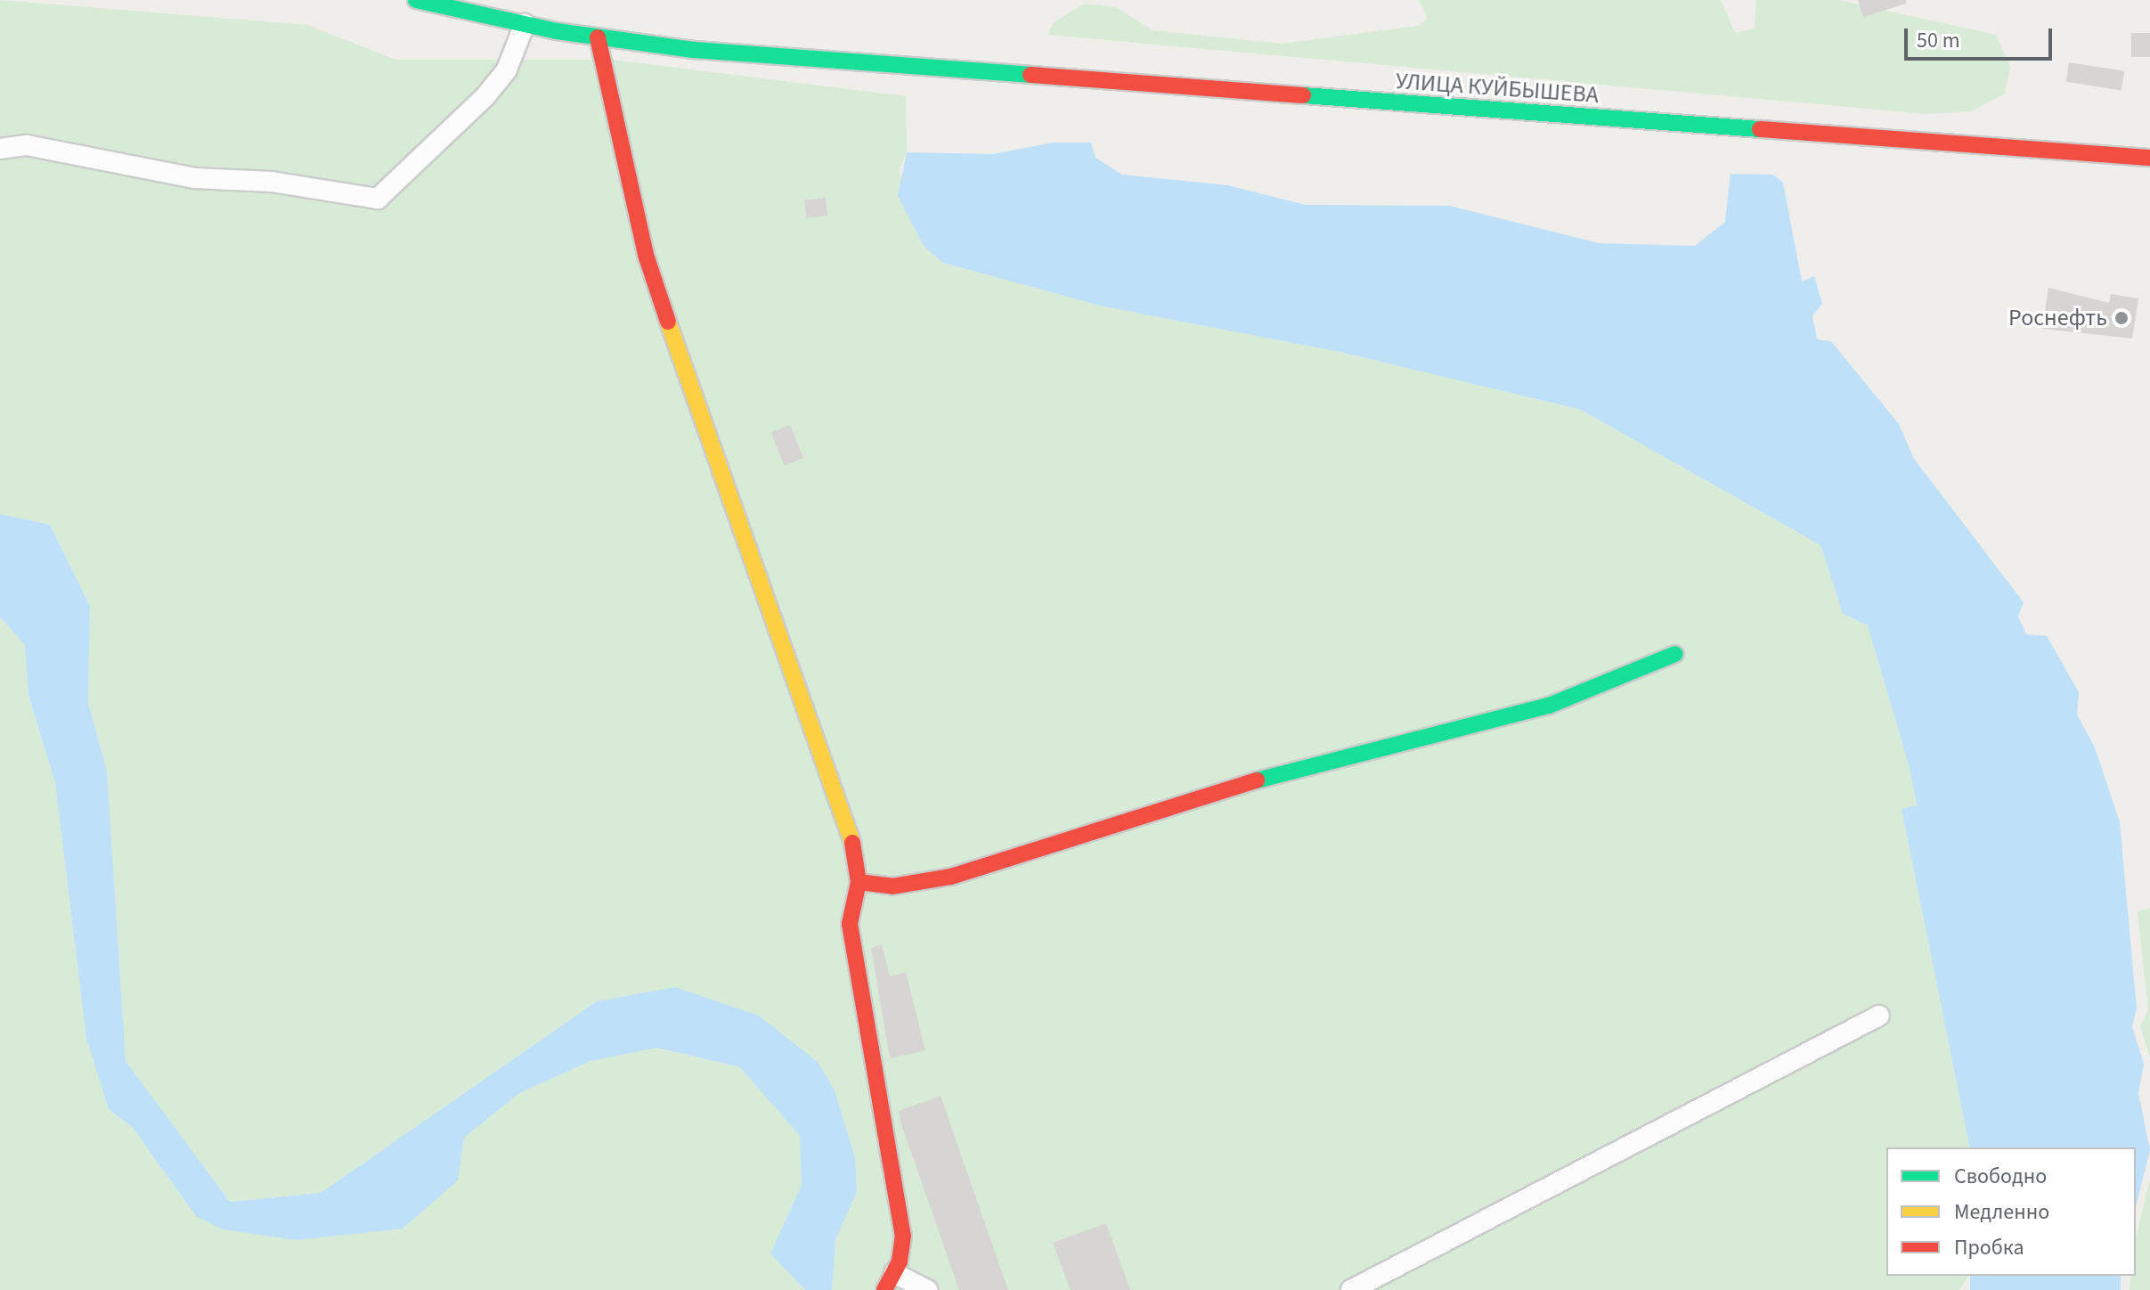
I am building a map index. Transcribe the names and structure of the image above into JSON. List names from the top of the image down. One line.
{"streets":{"main road":["УЛИЦА КУЙБЫШЕВА"]},"places":["Роснефть"],"legend":["Свободно","Медленно","Пробка"],"scale_bar":"50 m"}
